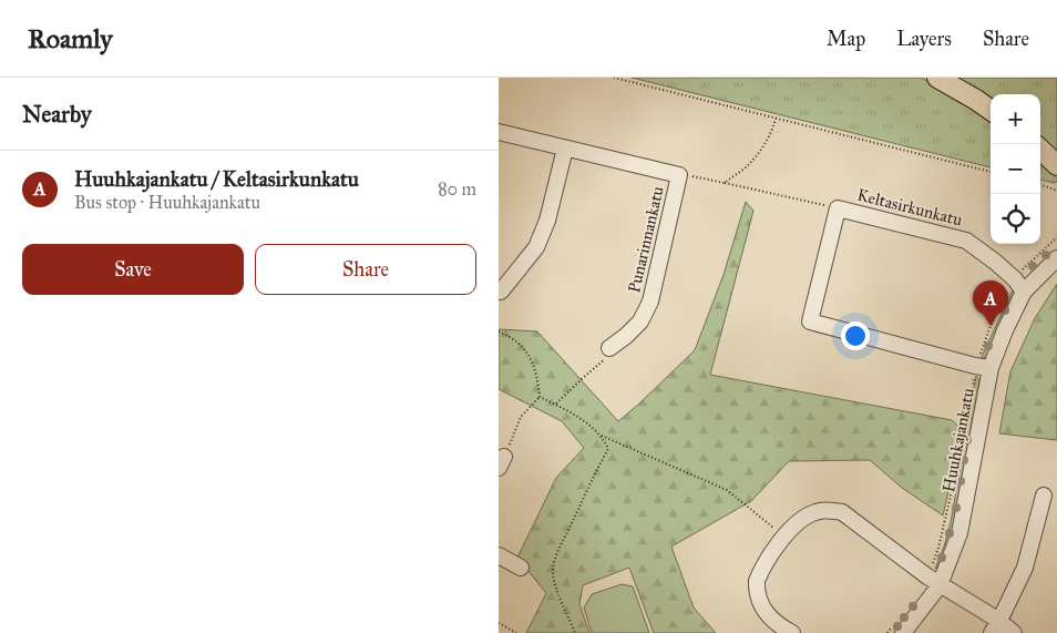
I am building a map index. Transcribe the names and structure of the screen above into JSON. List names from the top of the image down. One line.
{"streets":{"street":["Keltasirkunkatu","Punarinnankatu","Huuhkajankatu"]},"crossings":[["Keltasirkunkatu","Huuhkajankatu"]],"page":{"header":"Roamly","nav":["Map","Layers","Share"],"heading":"Nearby","map_buttons":["+","−"],"list":[{"mark":"A","name":"Huuhkajankatu / Keltasirkunkatu","note":"Bus stop · Huuhkajankatu","value":"80 m"}],"buttons":["Save","Share"],"pins":"A"}}
